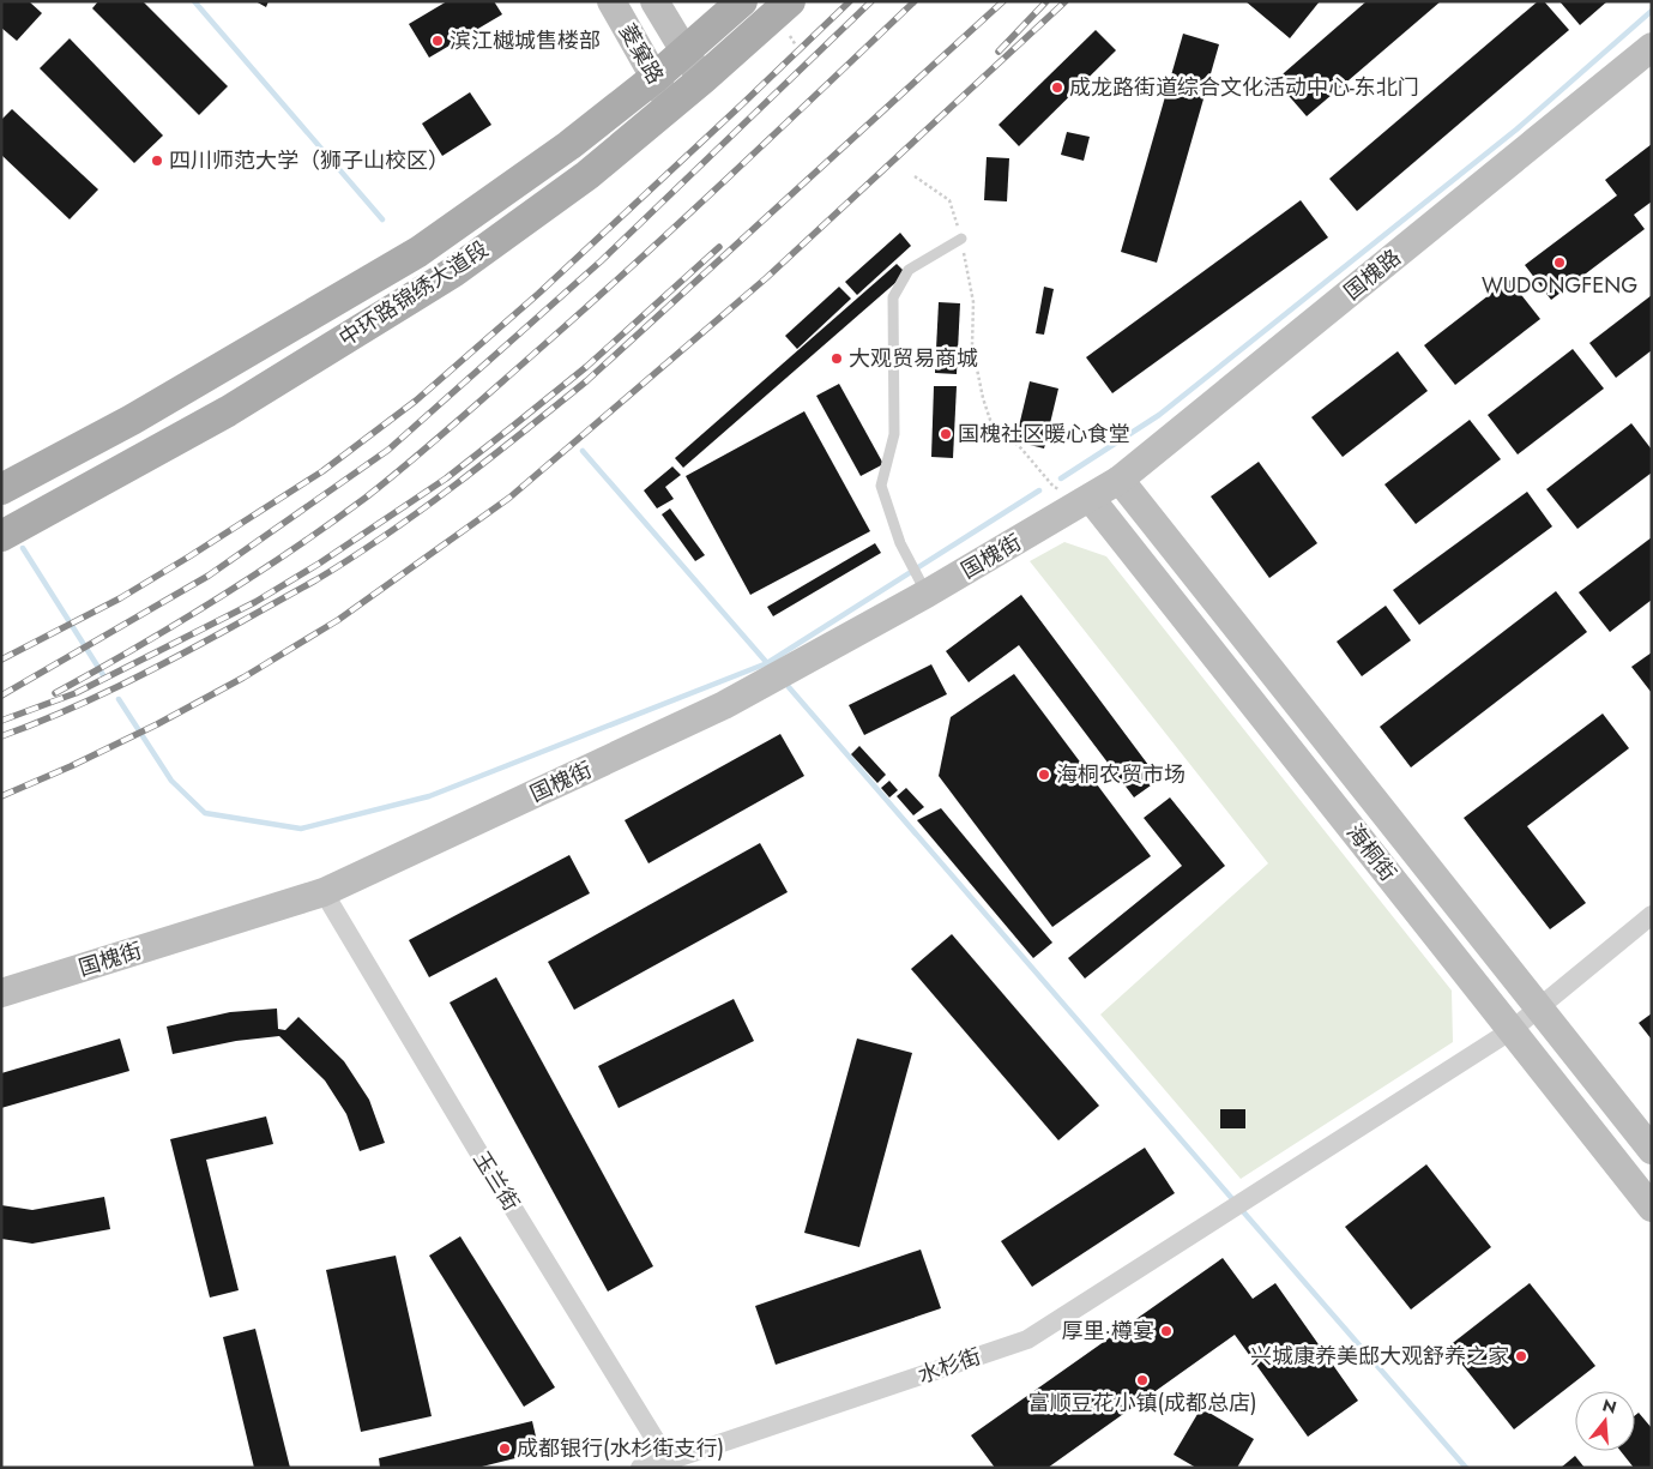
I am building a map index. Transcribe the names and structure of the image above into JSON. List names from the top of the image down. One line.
{"streets":{"main road":["中环路锦绣大道段"],"street":["菱窠路","国槐路","国槐街","海桐街","玉兰街","水杉街"]},"crossings":[["菱窠路","中环路锦绣大道段"],["国槐路","国槐街"],["国槐路","海桐街"],["国槐街","海桐街"],["国槐街","玉兰街"],["海桐街","水杉街"],["玉兰街","水杉街"]],"places":["滨江樾城售楼部","成龙路街道综合文化活动中心-东北门","四川师范大学（狮子山校区）","WUDONGFENG","大观贸易商城","国槐社区暖心食堂","海桐农贸市场","厚里·樽宴","兴城康养美邸大观舒养之家","富顺豆花小镇(成都总店)","成都银行(水杉街支行)"],"north":"top"}
